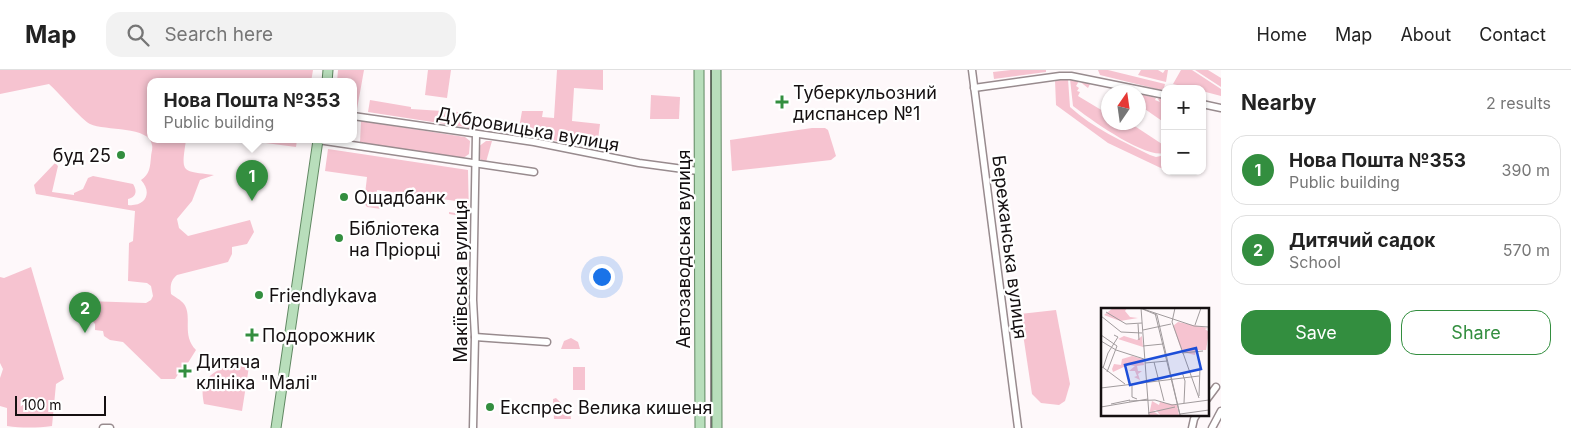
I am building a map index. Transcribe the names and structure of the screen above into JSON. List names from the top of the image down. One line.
{"streets":{"main road":["Автозаводська вулиця"],"street":["Дубровицька вулиця","Бережанська вулиця","Макіївська вулиця"]},"crossings":[["Дубровицька вулиця","Автозаводська вулиця"],["Дубровицька вулиця","Макіївська вулиця"]],"places":{"health":["Туберкульозний диспансер №1","Подорожник","Дитяча клініка \"Малі\""],"other":["буд 25","Ощадбанк","Бібліотека на Пріорці","Friendlykava","Експрес Велика кишеня"]},"scale_bar":"100 m","north":"top","page":{"header":"Map","search":"Search here","nav":["Home","Map","About","Contact"],"heading":["Nearby","2 results"],"popup":["Нова Пошта №353","Public building"],"map_buttons":["+","−"],"list":[{"mark":"1","name":"Нова Пошта №353","note":"Public building","value":"390 m"},{"mark":"2","name":"Дитячий садок","note":"School","value":"570 m"}],"pins":["1","2"],"buttons":["Save","Share"],"scale":"100 m"}}
